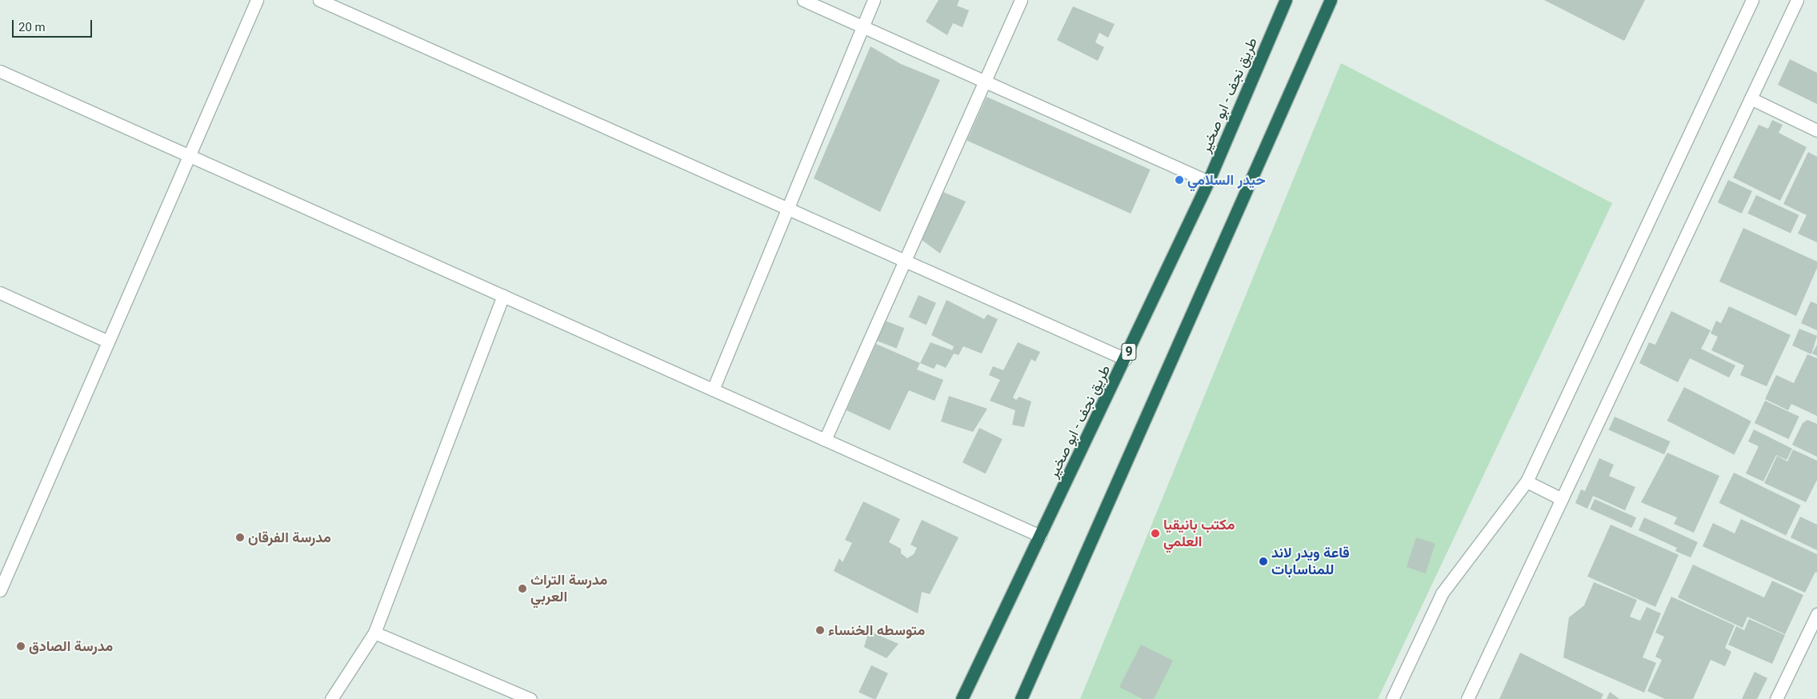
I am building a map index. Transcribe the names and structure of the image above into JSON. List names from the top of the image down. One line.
{"streets":{"highway":["طريق نجف - ابو صخير","9"]},"places":["حيدر السلامي","مكتب بانيقيا العلمي","مدرسة الفرقان","قاعة ويدر لاند للمناسابات","مدرسة التراث العربي","متوسطه الخنساء","مدرسة الصادق"],"scale_bar":"20 m"}
